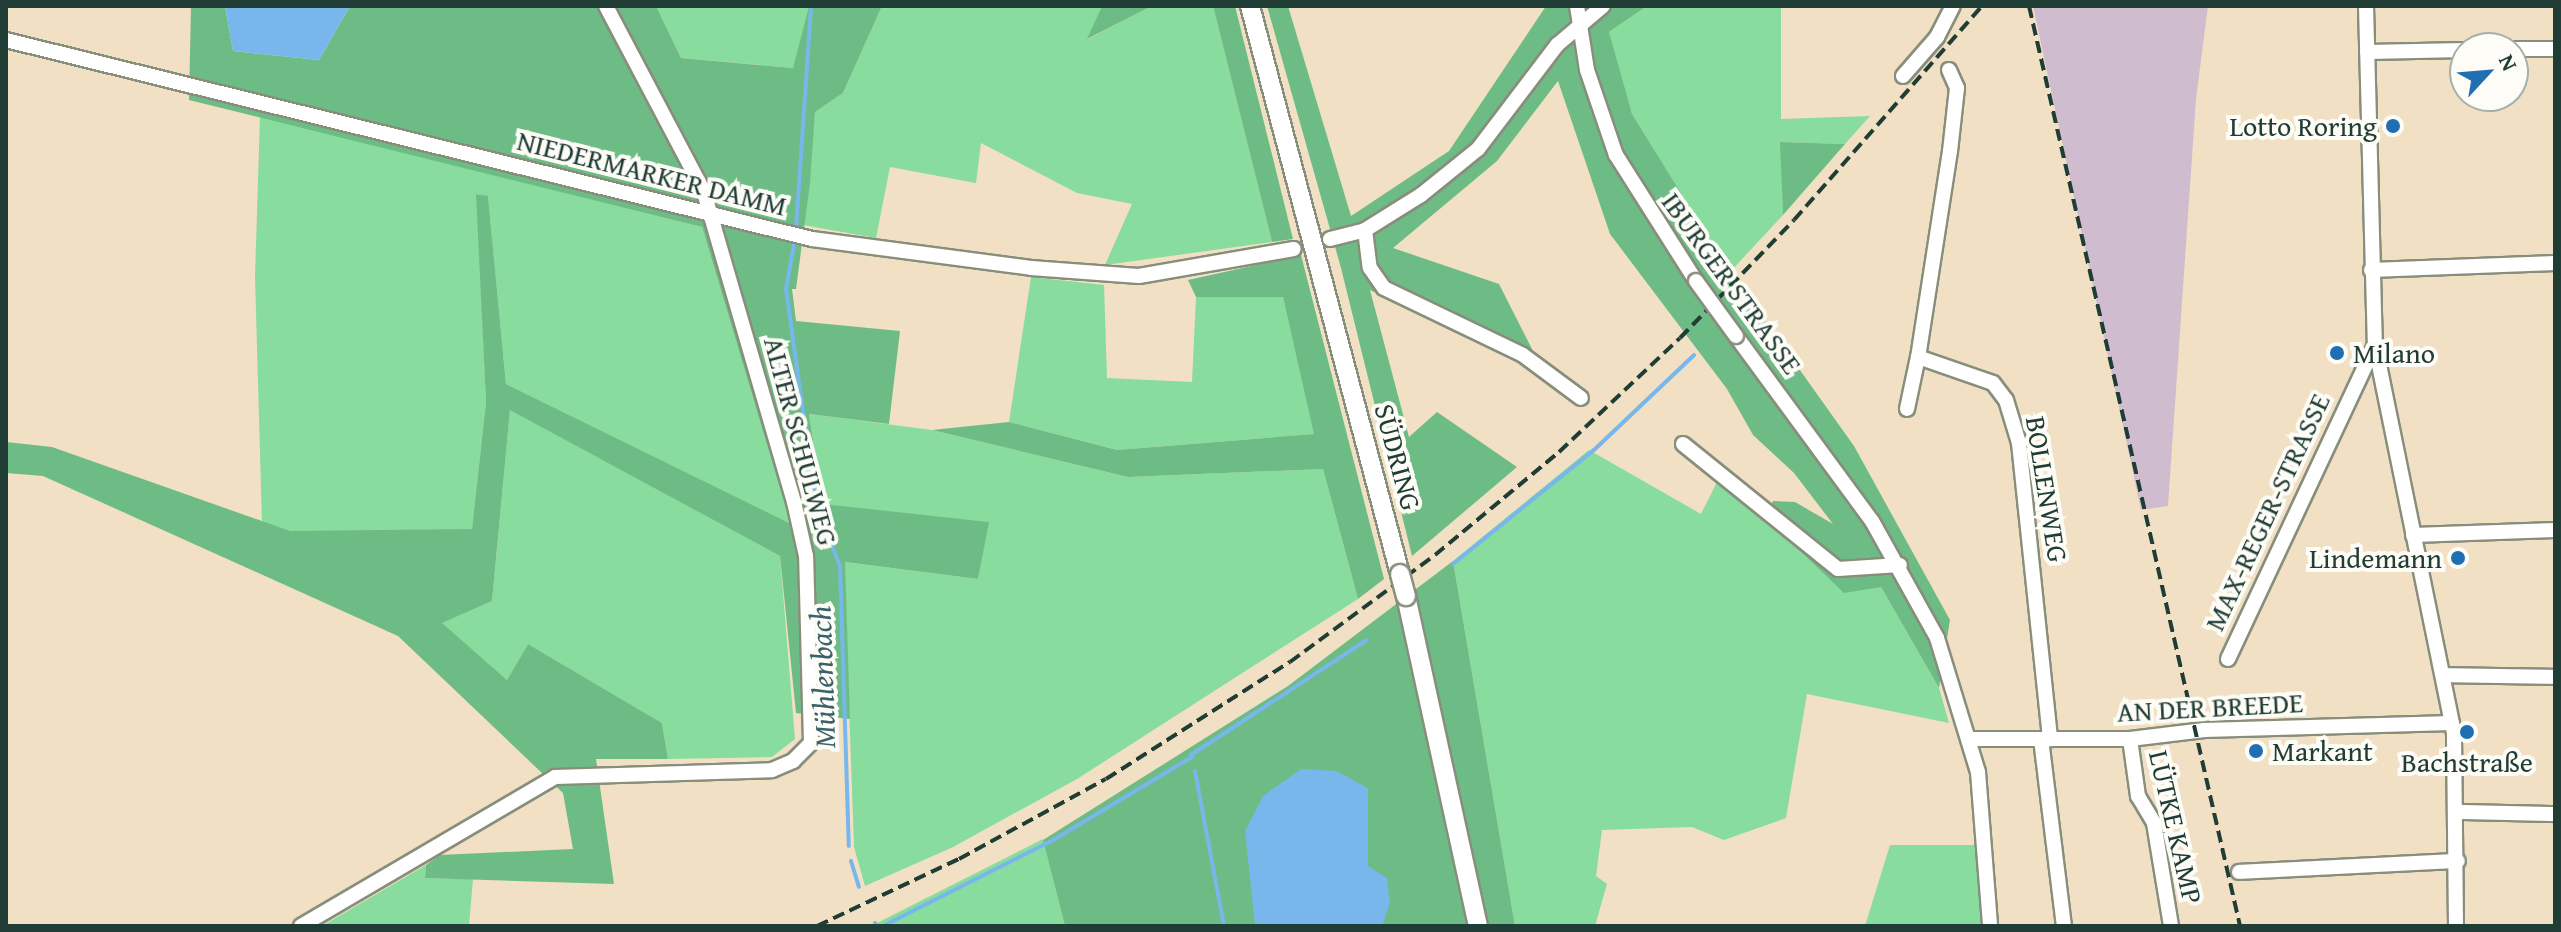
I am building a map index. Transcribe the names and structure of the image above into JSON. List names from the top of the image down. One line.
{"streets":{"main road":["SÜDRING"],"street":["NIEDERMARKER DAMM","IBURGER STRASSE","ALTER SCHULWEG","BOLLENWEG","MAX-REGER-STRASSE","AN DER BREEDE","LÜTKE KAMP"]},"crossings":[["NIEDERMARKER DAMM","ALTER SCHULWEG"],["IBURGER STRASSE","AN DER BREEDE"],["BOLLENWEG","AN DER BREEDE"],["AN DER BREEDE","LÜTKE KAMP"]],"water":["Mühlenbach"],"places":["Lotto Roring","Milano","Lindemann","Bachstraße","Markant"],"north":"top right"}
